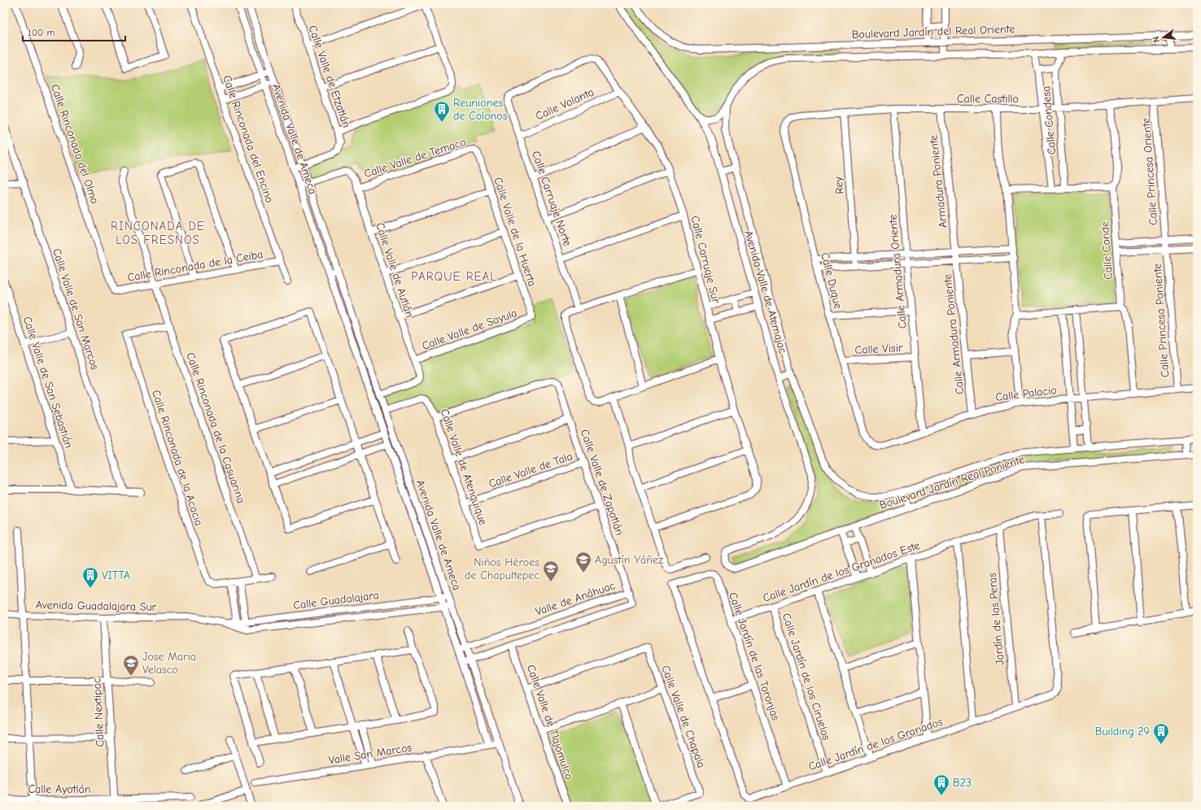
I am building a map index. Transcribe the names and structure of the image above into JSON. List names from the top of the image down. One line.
{"streets":{"street":["Boulevard Jardín del Real Oriente","Calle Valle de Etzatlán","Calle Castillo","Calle Volanta","Calle Condesa","Calle Rinconada del Encino","Avenida Valle de Ameca","Calle Rinconada del Olmo","Calle Valle de Temaco","Calle Princesa Oriente","Armadura Poniente","Rey","Calle Carruaje Norte","Calle Valle de la Huerta","Calle Conde","Calle Carruaje Sur","Calle Rinconada de la Ceiba","Calle Valle de Autlán","Calle Armadura Oriente","Calle Duque","Avenida Valle de Atemajac","Calle Valle de San Marcos","Calle Princesa Poniente","Calle Valle de Sayula","Calle Armadura Poniente","Calle Visir","Calle Valle de San Sebastián","Calle Palacio","Calle Rinconada de la Casuarina","Calle Rinconada de la Acacia","Calle Valle de Atenquique","Calle Valle de Tala","Calle Valle de Zapotlán","Boulevard Jardín Real Poniente","Calle Jardín de los Granados Este","Valle de Anáhuac","Calle Guadalajara","Avenida Guadalajara Sur","Jardín de las Peras","Calle Jardín de las Toronjas","Calle Jardín de los Ciruelos","Calle Nextipac","Calle Valle de Chapala","Calle Valle de Tlajomulco","Calle Jardín de los Granados","Valle San Marcos","Calle Ayotlán"]},"crossings":[["Boulevard Jardín del Real Oriente","Calle Condesa"],["Boulevard Jardín del Real Oriente","Avenida Valle de Atemajac"],["Calle Valle de Etzatlán","Avenida Valle de Ameca"],["Calle Castillo","Calle Condesa"],["Calle Castillo","Calle Princesa Oriente"],["Calle Castillo","Armadura Poniente"],["Calle Castillo","Rey"],["Calle Castillo","Calle Conde"],["Calle Castillo","Calle Armadura Oriente"],["Calle Castillo","Calle Duque"],["Calle Volanta","Calle Carruaje Norte"],["Calle Volanta","Calle Carruaje Sur"],["Calle Rinconada del Encino","Calle Rinconada de la Ceiba"],["Avenida Valle de Ameca","Calle Valle de Autlán"],["Avenida Valle de Ameca","Calle Valle de Atenquique"],["Avenida Valle de Ameca","Valle de Anáhuac"],["Avenida Valle de Ameca","Calle Guadalajara"],["Avenida Valle de Ameca","Valle San Marcos"],["Calle Rinconada del Olmo","Calle Rinconada de la Ceiba"],["Calle Valle de Temaco","Calle Valle de la Huerta"],["Calle Valle de Temaco","Calle Valle de Autlán"],["Calle Princesa Oriente","Calle Princesa Poniente"],["Armadura Poniente","Calle Armadura Poniente"],["Calle Carruaje Norte","Calle Carruaje Sur"],["Calle Valle de la Huerta","Calle Valle de Sayula"],["Calle Conde","Calle Palacio"],["Calle Rinconada de la Ceiba","Calle Rinconada de la Casuarina"],["Calle Valle de Autlán","Calle Valle de Sayula"],["Calle Armadura Oriente","Calle Visir"],["Calle Armadura Oriente","Calle Palacio"],["Calle Duque","Calle Visir"],["Calle Duque","Calle Palacio"],["Avenida Valle de Atemajac","Boulevard Jardín Real Poniente"],["Calle Princesa Poniente","Calle Palacio"],["Calle Armadura Poniente","Calle Palacio"],["Calle Rinconada de la Casuarina","Calle Rinconada de la Acacia"],["Calle Valle de Atenquique","Calle Valle de Tala"],["Calle Valle de Atenquique","Calle Valle de Zapotlán"],["Calle Valle de Tala","Calle Valle de Zapotlán"],["Calle Valle de Zapotlán","Valle de Anáhuac"],["Calle Jardín de los Granados Este","Jardín de las Peras"],["Calle Jardín de los Granados Este","Calle Jardín de las Toronjas"],["Calle Jardín de los Granados Este","Calle Jardín de los Ciruelos"],["Calle Jardín de los Granados Este","Calle Jardín de los Granados"],["Valle de Anáhuac","Calle Valle de Tlajomulco"],["Calle Guadalajara","Avenida Guadalajara Sur"],["Avenida Guadalajara Sur","Calle Nextipac"],["Jardín de las Peras","Calle Jardín de los Granados"],["Calle Jardín de las Toronjas","Calle Jardín de los Granados"],["Calle Jardín de los Ciruelos","Calle Jardín de los Granados"],["Calle Nextipac","Calle Ayotlán"],["Calle Valle de Chapala","Calle Valle de Tlajomulco"]],"districts":["RINCONADA DE LOS FRESNOS","PARQUE REAL"],"places":{"building":["Reuniones de Colonos","VITTA","Building 29","B23"],"school or university":["Agustín Yáñez","Niños Héroes de Chapultepec","Jose Maria Velasco"]},"scale_bar":"100 m","north":"left"}
